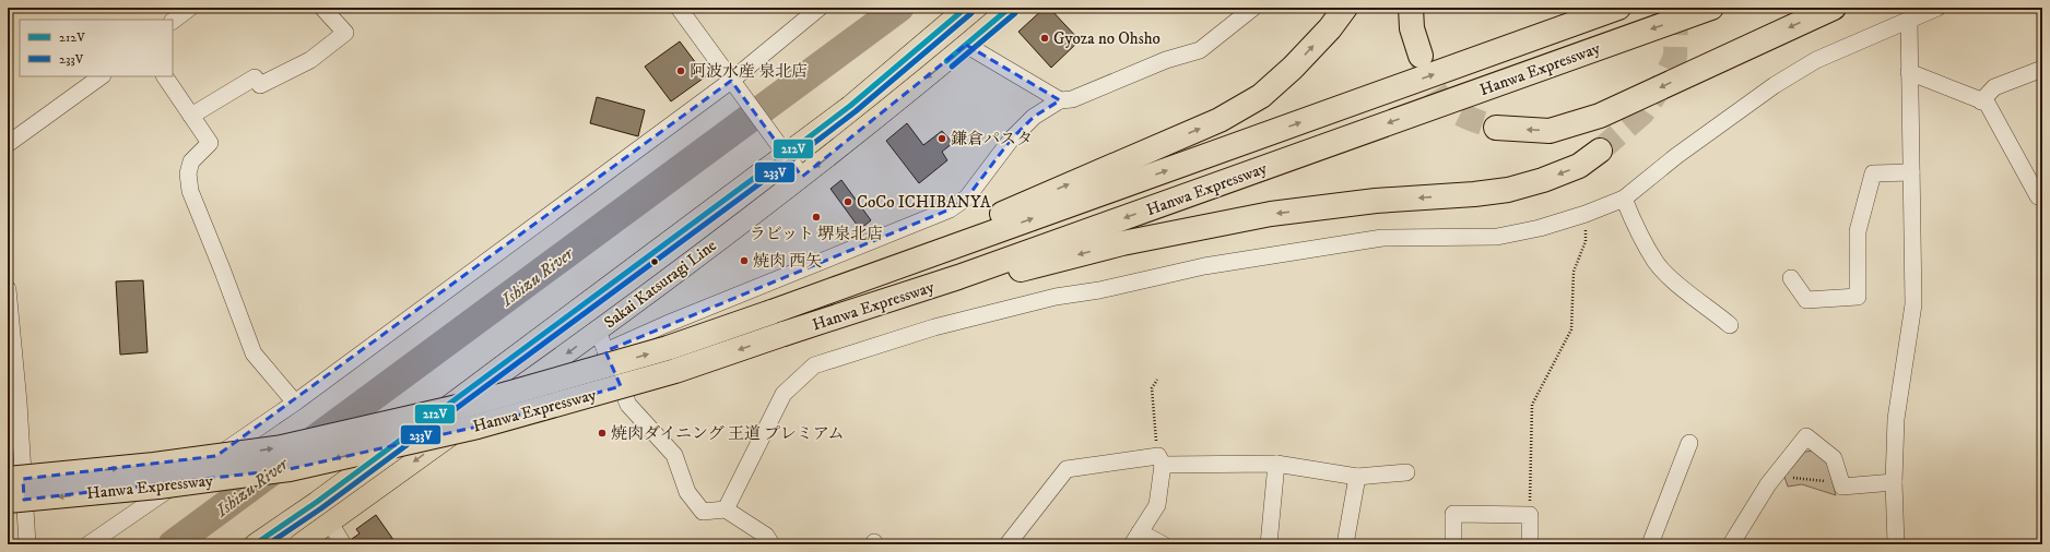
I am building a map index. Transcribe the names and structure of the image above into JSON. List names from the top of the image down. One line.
{"streets":{"highway":["Hanwa Expressway"],"main road":["Sakai Katsuragi Line"]},"water":["Ishizu River"],"places":["Gyoza no Ohsho","阿波水産 泉北店","鎌倉パスタ","CoCo ICHIBANYA","ラビット 堺泉北店","焼肉 西矢","焼肉ダイニング 王道 プレミアム"],"lines":["transit line 212V","transit line 233V"],"legend":["212V","233V"]}
